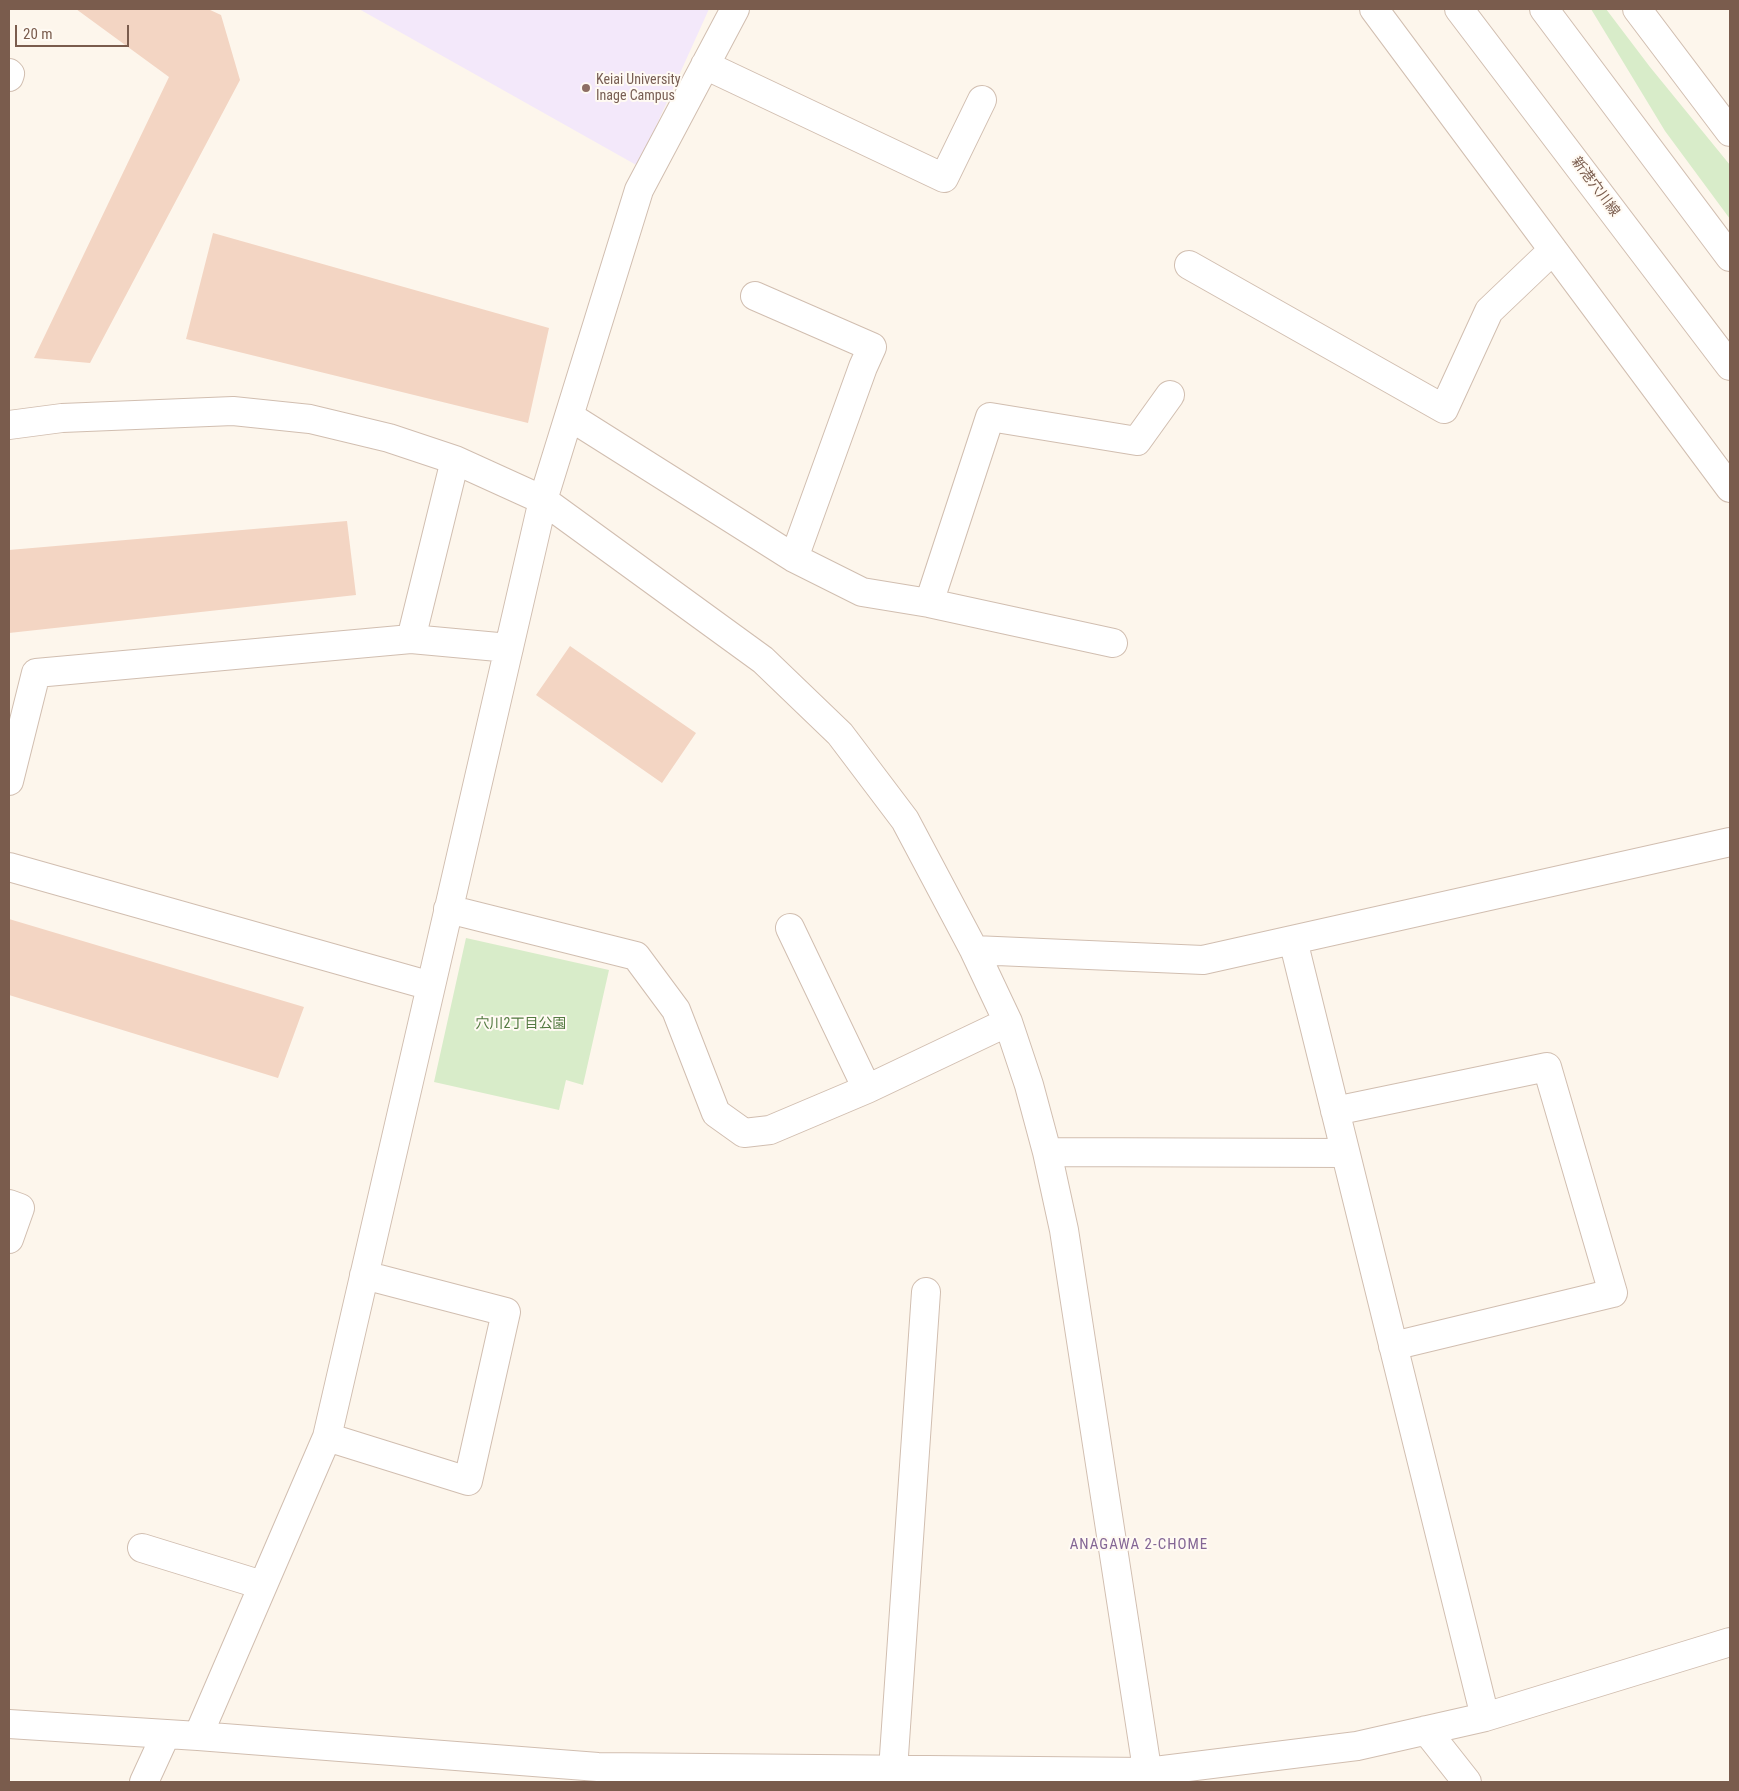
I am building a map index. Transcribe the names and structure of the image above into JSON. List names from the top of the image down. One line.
{"streets":{"street":["新港穴川線"]},"districts":["ANAGAWA 2-CHOME"],"parks":["穴川2丁目公園"],"places":["Keiai University Inage Campus"],"scale_bar":"20 m"}
